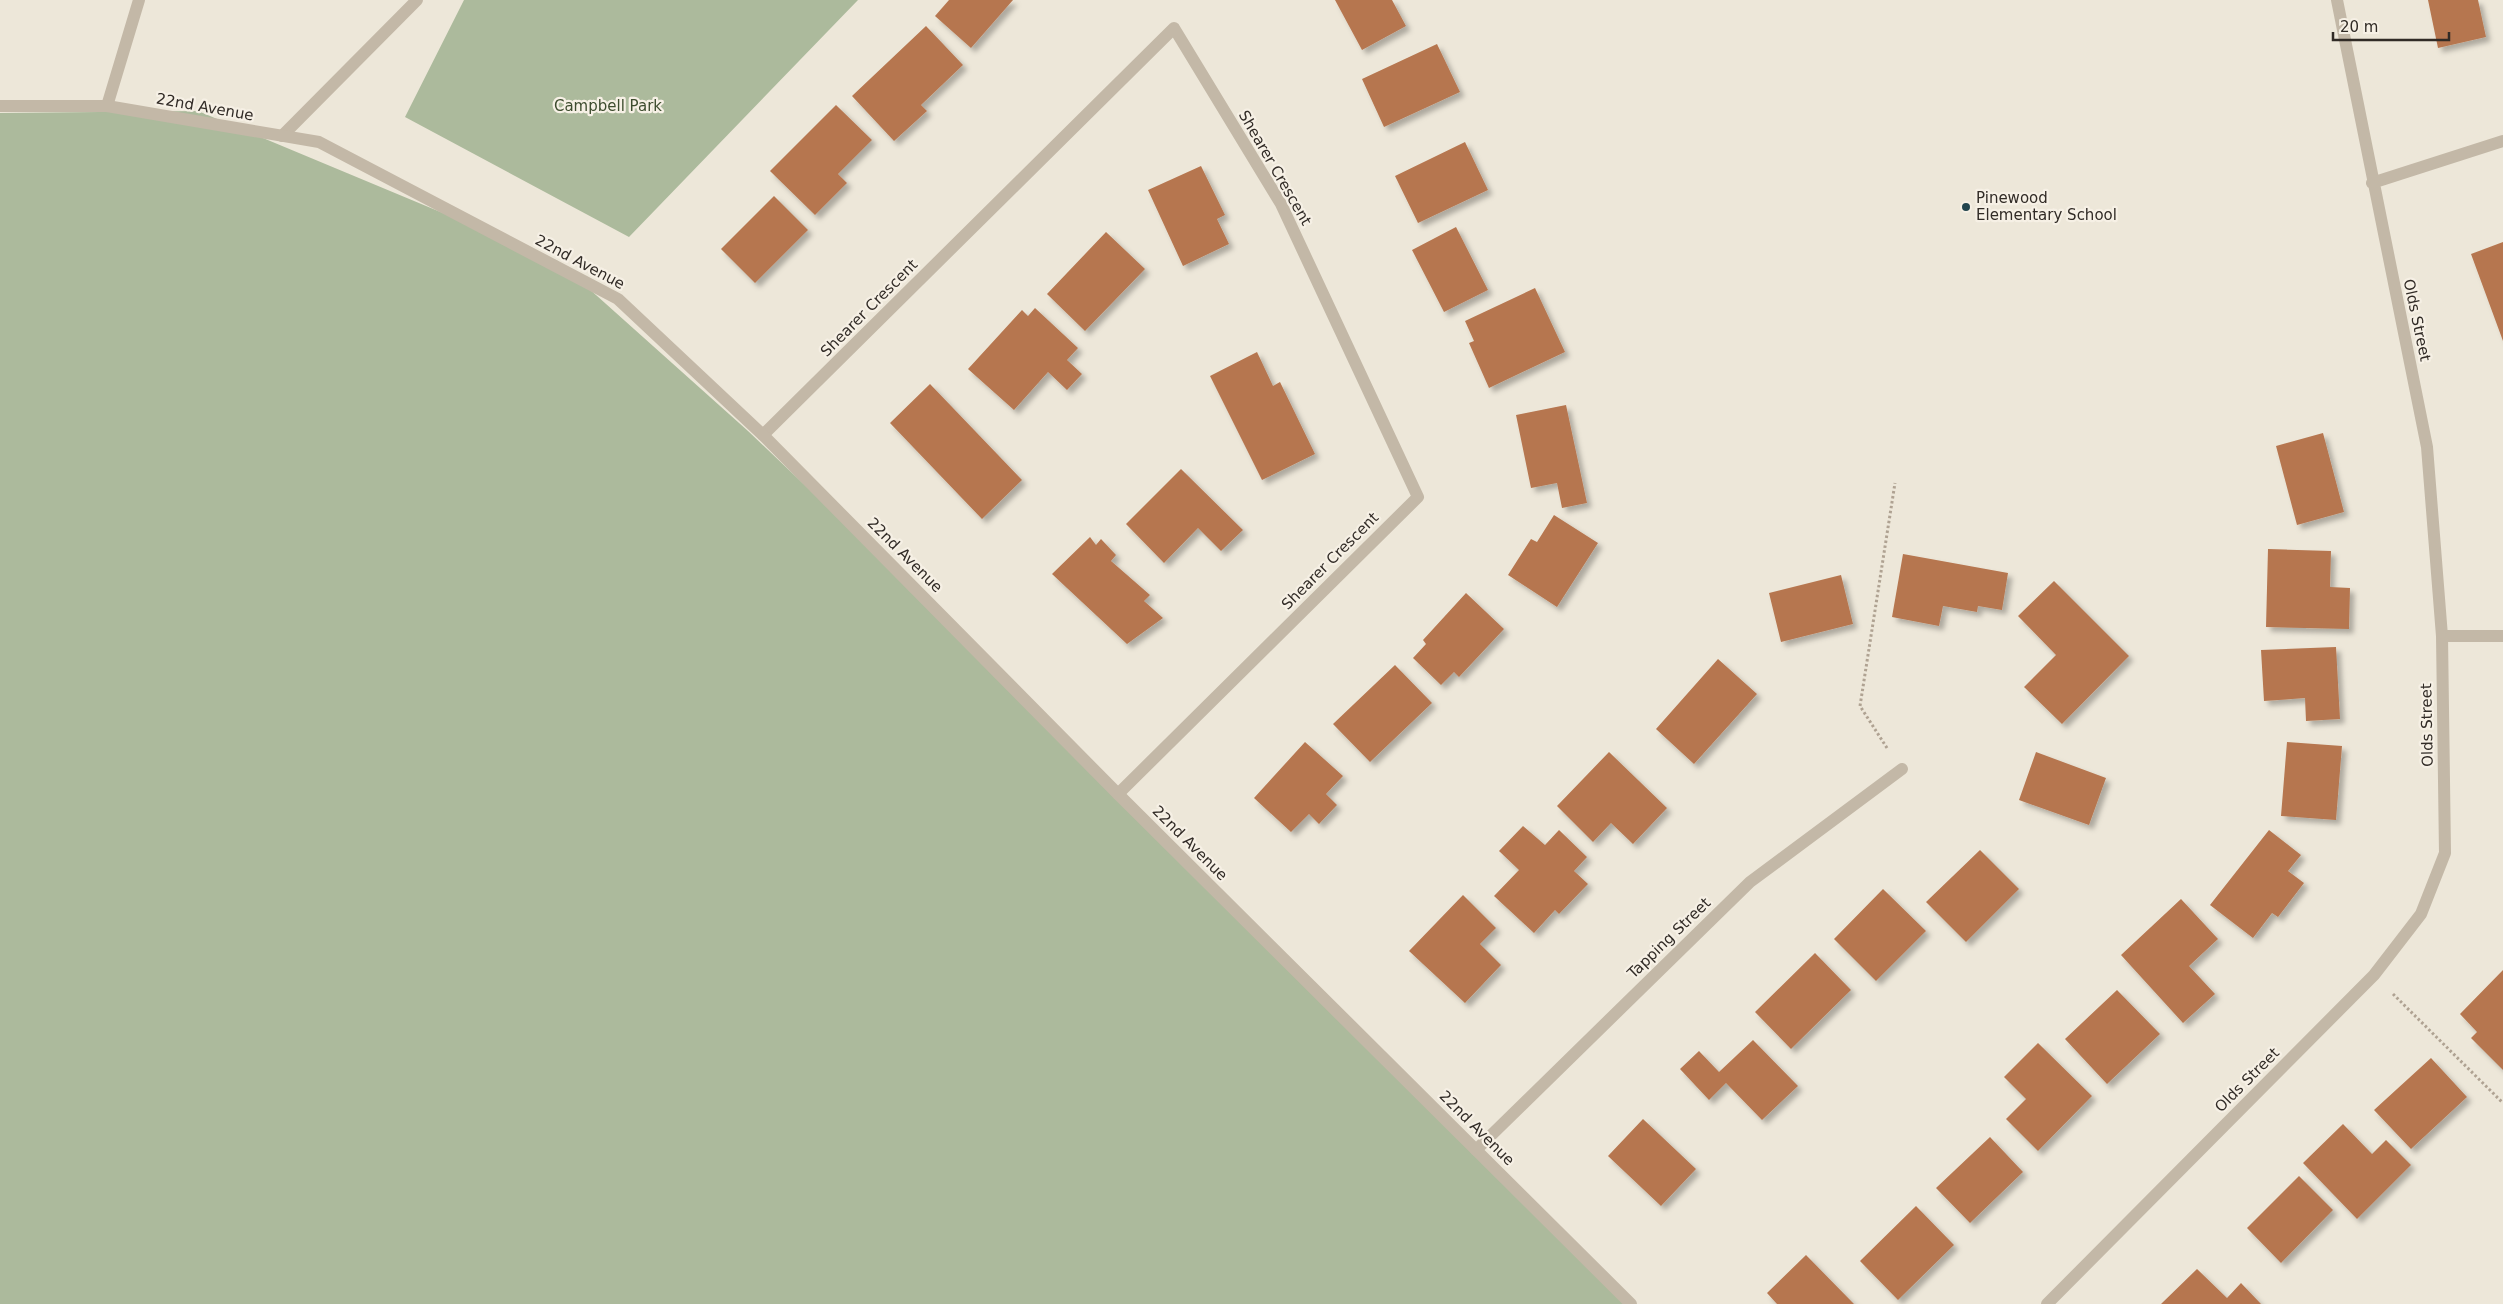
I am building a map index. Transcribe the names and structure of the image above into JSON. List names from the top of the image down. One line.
{"streets":{"street":["22nd Avenue","Shearer Crescent","Olds Street","Tapping Street"]},"crossings":[["22nd Avenue","Shearer Crescent"],["22nd Avenue","Tapping Street"]],"parks":["Campbell Park"],"places":["Pinewood Elementary School"],"scale_bar":"20 m"}
